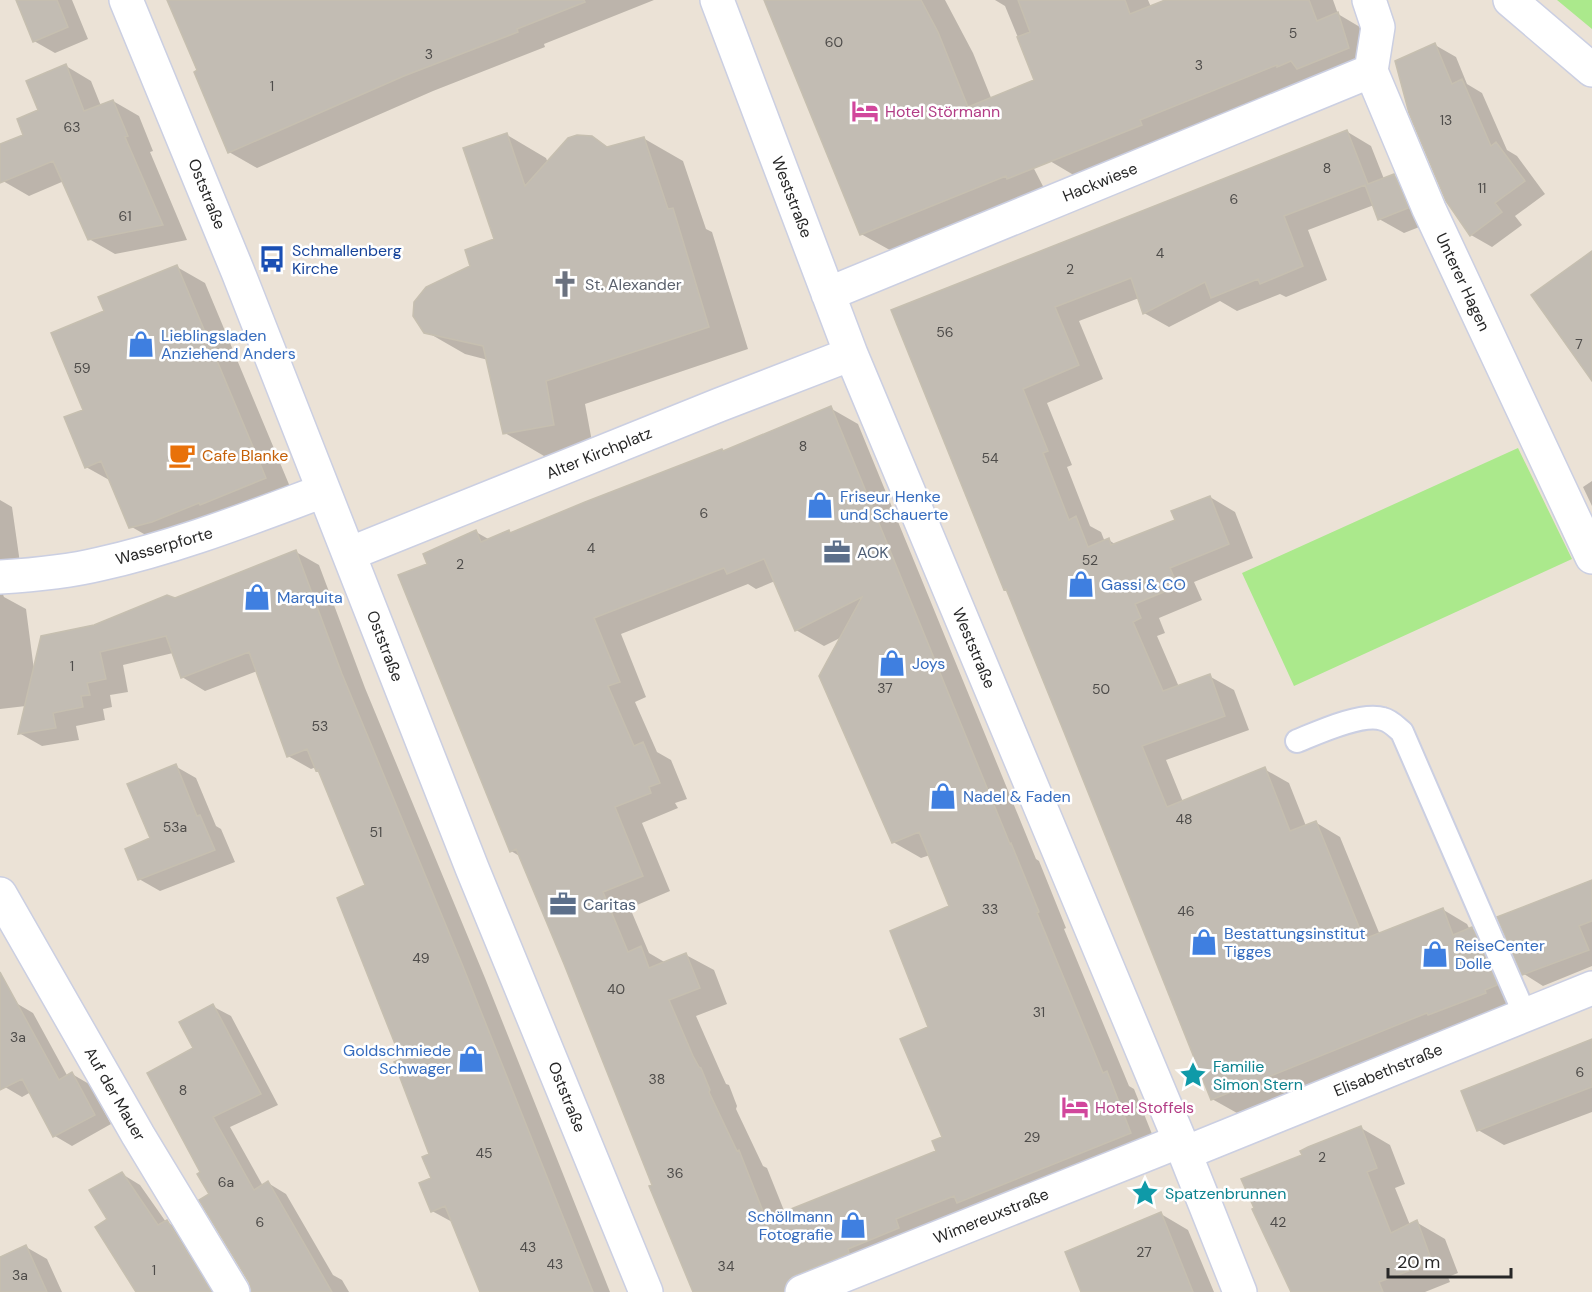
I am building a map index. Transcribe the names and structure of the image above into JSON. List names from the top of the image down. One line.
{"streets":{"street":["Hackwiese","Oststraße","Weststraße","Unterer Hagen","Alter Kirchplatz","Wasserpforte","Elisabethstraße","Auf der Mauer","Wimereuxstraße"]},"crossings":[["Hackwiese","Weststraße"],["Hackwiese","Unterer Hagen"],["Oststraße","Alter Kirchplatz"],["Oststraße","Wasserpforte"],["Weststraße","Alter Kirchplatz"],["Weststraße","Elisabethstraße"],["Weststraße","Wimereuxstraße"],["Elisabethstraße","Wimereuxstraße"]],"places":{"hotel":["Hotel Störmann","Hotel Stoffels"],"bus stop":["Schmallenberg Kirche"],"church":["St. Alexander"],"shop":["Lieblingsladen Anziehend Anders","Friseur Henke und Schauerte","Gassi & CO","Marquita","Joys","Nadel & Faden","Bestattungsinstitut Tigges","ReiseCenter Dolle","Goldschmiede Schwager","Schöllmann Fotografie"],"cafe":["Cafe Blanke"],"office":["AOK","Caritas"],"place":["Familie Simon Stern","Spatzenbrunnen"]},"house_numbers":["5","60","3","3","1","13","63","8","11","6","61","4","2","56","7","59","8","54","6","4","52","2","1","37","50","53","48","53a","51","33","46","49","40","31","3a","6","38","8","29","45","2","36","6a","6","42","43","27","43","34","1","3a"],"scale_bar":"20 m"}
